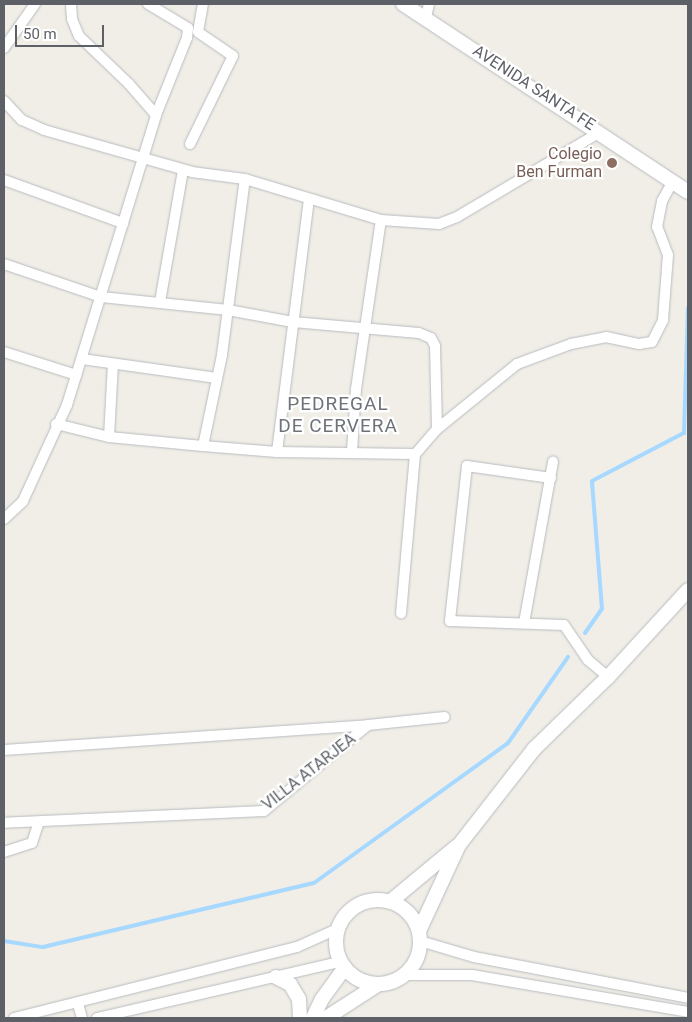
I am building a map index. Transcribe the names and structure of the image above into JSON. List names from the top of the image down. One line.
{"streets":{"street":["AVENIDA SANTA FE","VILLA ATARJEA"]},"districts":["PEDREGAL DE CERVERA"],"places":["Colegio Ben Furman"],"scale_bar":"50 m"}
